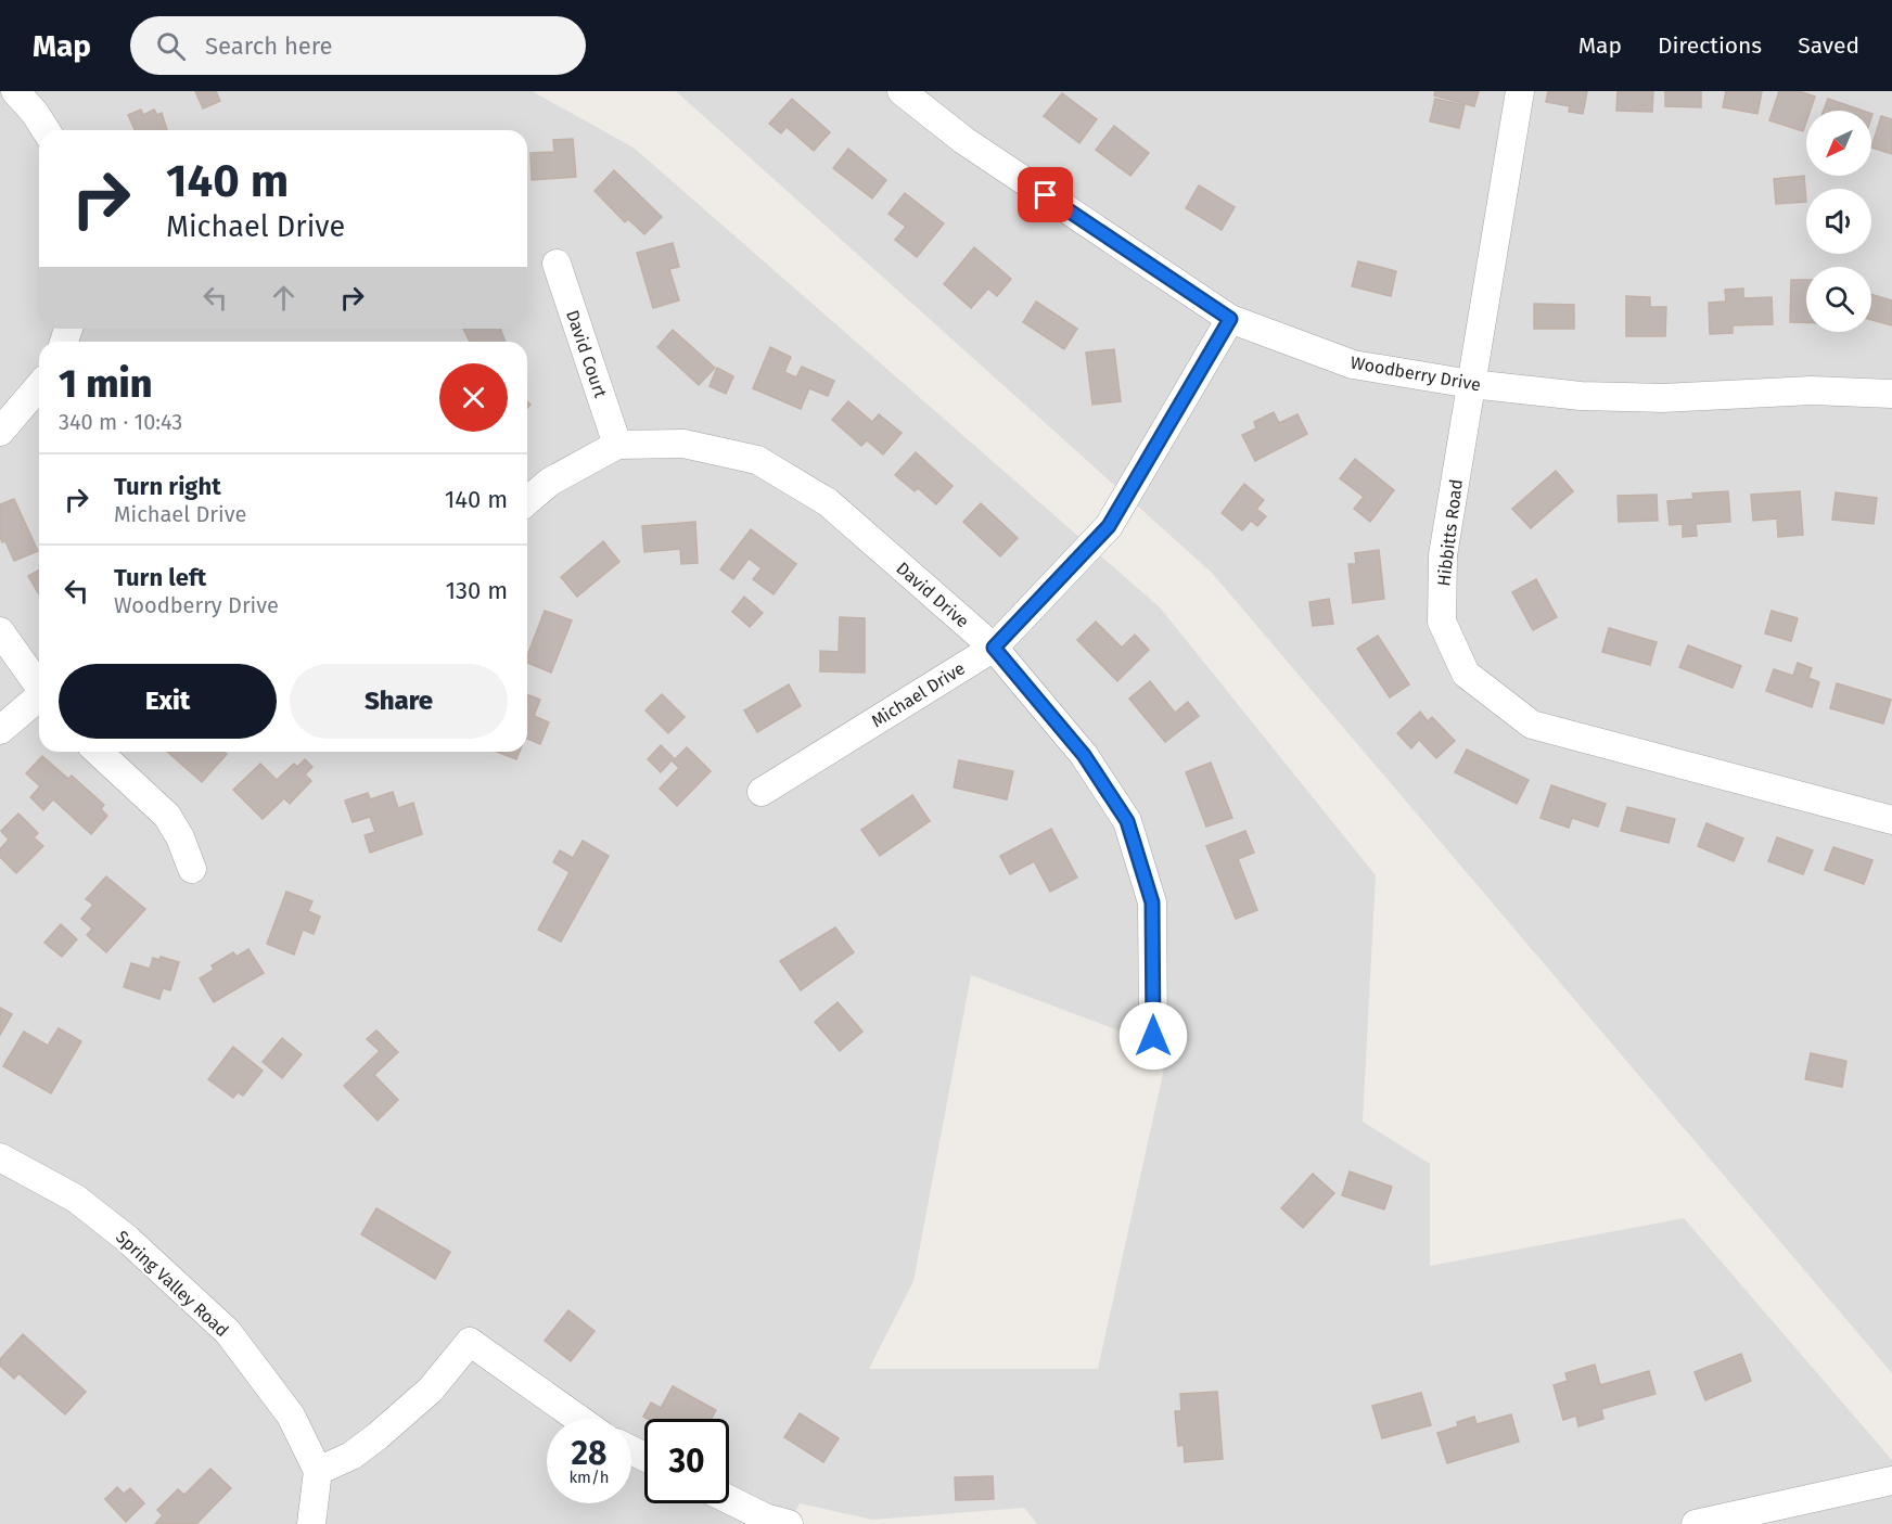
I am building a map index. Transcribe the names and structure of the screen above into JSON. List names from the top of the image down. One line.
{"streets":{"street":["David Court","Woodberry Drive","Hibbitts Road","David Drive","Michael Drive","Spring Valley Road"]},"crossings":[["David Court","David Drive"],["Woodberry Drive","Hibbitts Road"],["Woodberry Drive","Michael Drive"],["David Drive","Michael Drive"]],"north":"bottom left","page":{"header":"Map","search":"Search here","nav":["Map","Directions","Saved"],"turn":["140 m","Michael Drive"],"heading":["1 min","340 m · 10:43"],"list":[{"name":"Turn right","note":"Michael Drive","value":"140 m"},{"name":"Turn left","note":"Woodberry Drive","value":"130 m"}],"buttons":["Exit","Share"],"speed":"28 km/h","limit":"30"}}
